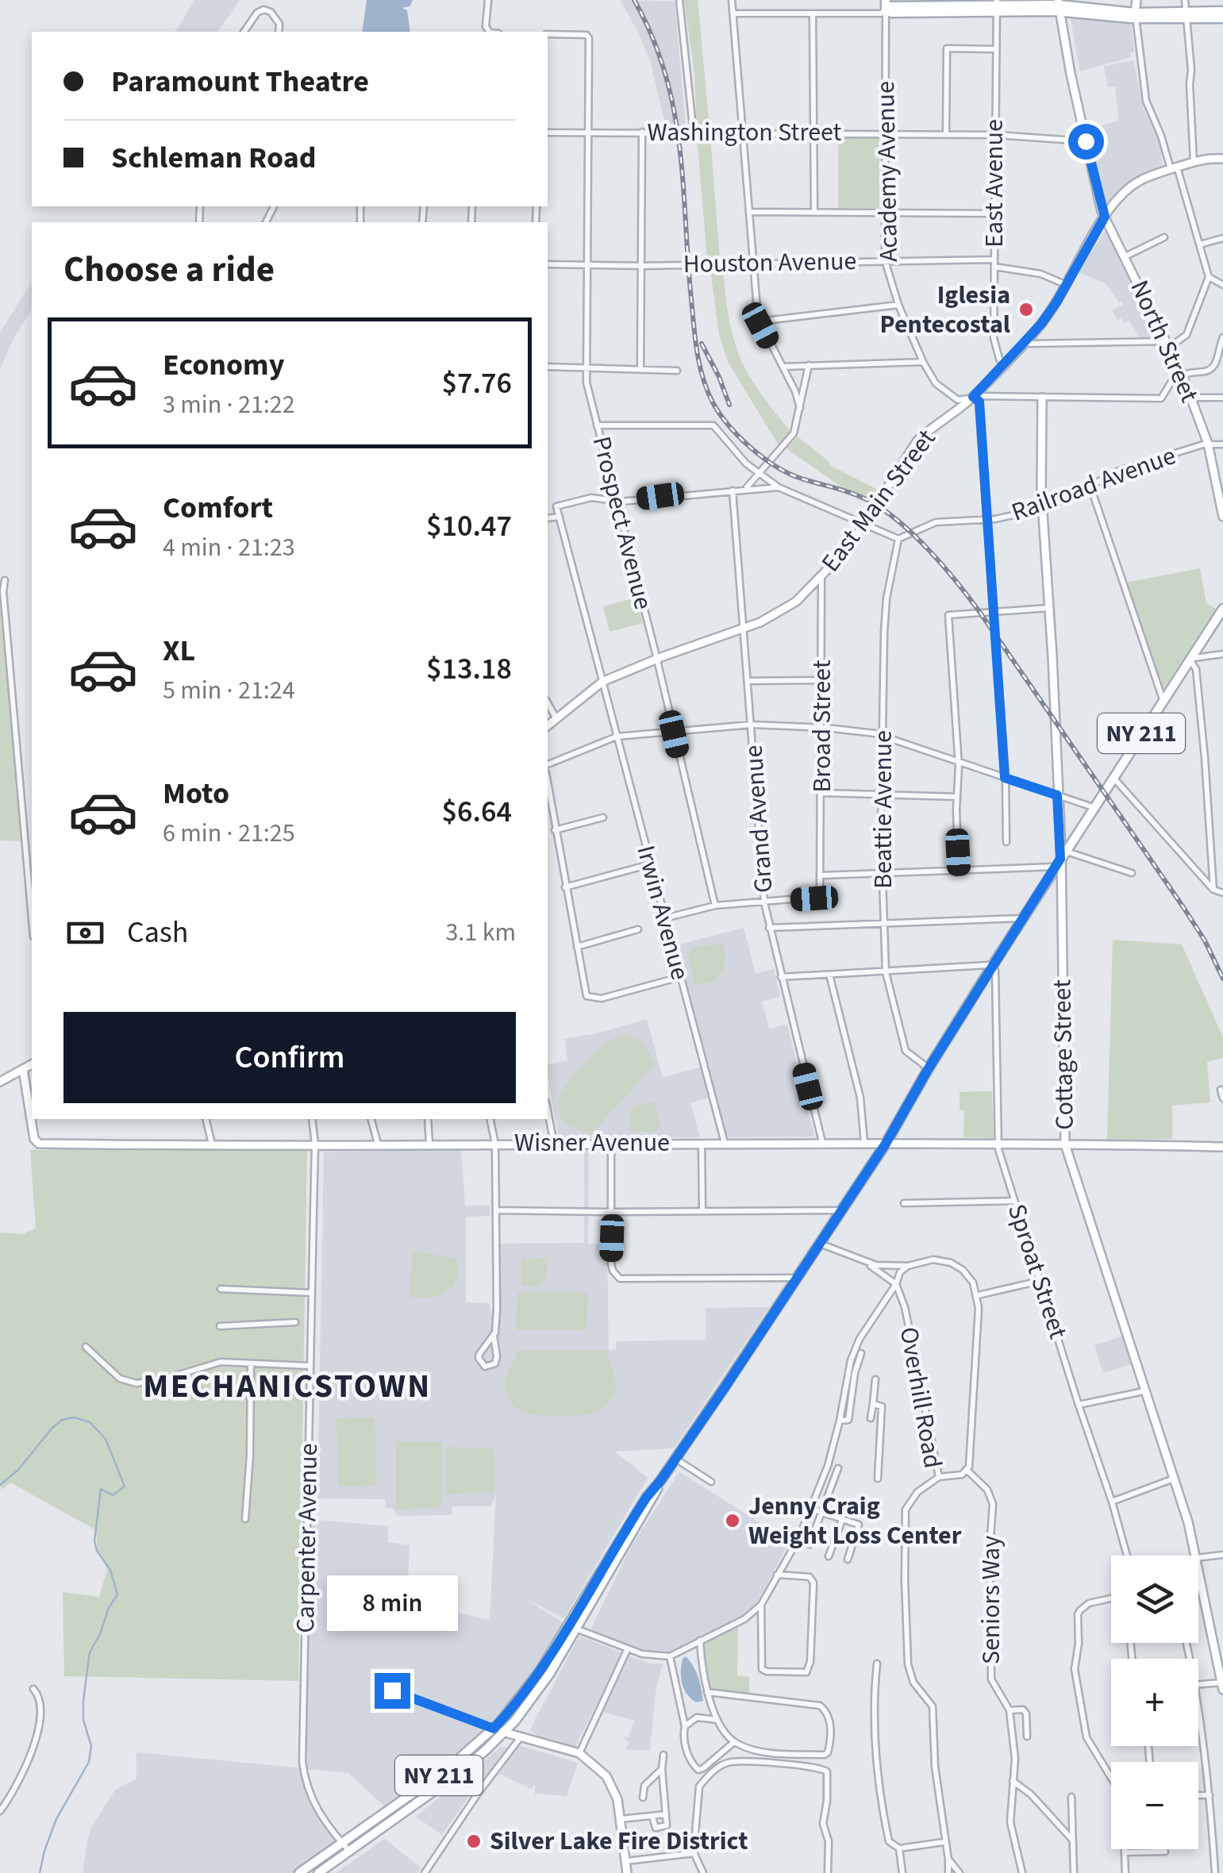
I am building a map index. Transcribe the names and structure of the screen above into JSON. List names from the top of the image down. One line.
{"streets":{"main road":["NY 211"],"street":["Washington Street","Academy Avenue","East Avenue","Houston Avenue","North Street","Railroad Avenue","East Main Street","Prospect Avenue","Broad Street","Beattie Avenue","Grand Avenue","Irwin Avenue","Cottage Street","Wisner Avenue","Sproat Street","Overhill Road","Carpenter Avenue","Seniors Way"]},"crossings":[["Washington Street","Academy Avenue"],["Washington Street","East Avenue"],["Washington Street","North Street"],["Washington Street","Prospect Avenue"],["Academy Avenue","Houston Avenue"],["Academy Avenue","East Main Street"],["East Avenue","Houston Avenue"],["East Avenue","East Main Street"],["Houston Avenue","East Main Street"],["Houston Avenue","Prospect Avenue"],["North Street","Railroad Avenue"],["North Street","East Main Street"],["Railroad Avenue","Beattie Avenue"],["Railroad Avenue","Cottage Street"],["East Main Street","Prospect Avenue"],["East Main Street","Broad Street"],["East Main Street","Grand Avenue"],["East Main Street","Irwin Avenue"],["NY 211","Beattie Avenue"],["NY 211","Cottage Street"],["NY 211","Wisner Avenue"],["NY 211","Sproat Street"],["NY 211","Carpenter Avenue"],["Grand Avenue","Wisner Avenue"],["Irwin Avenue","Wisner Avenue"],["Cottage Street","Wisner Avenue"],["Wisner Avenue","Sproat Street"],["Wisner Avenue","Carpenter Avenue"]],"districts":["MECHANICSTOWN"],"places":["Iglesia Pentecostal","Jenny Craig Weight Loss Center","Silver Lake Fire District"],"page":{"banner":["Paramount Theatre","Schleman Road"],"heading":"Choose a ride","list":[{"name":"Economy","note":"3 min · 21:22","value":"$7.76"},{"name":"Comfort","note":"4 min · 21:23","value":"$10.47"},{"name":"XL","note":"5 min · 21:24","value":"$13.18"},{"name":"Moto","note":"6 min · 21:25","value":"$6.64"}],"pay":["Cash","3.1 km"],"buttons":"Confirm","map_buttons":["+","−"],"bubble":"8 min"}}
